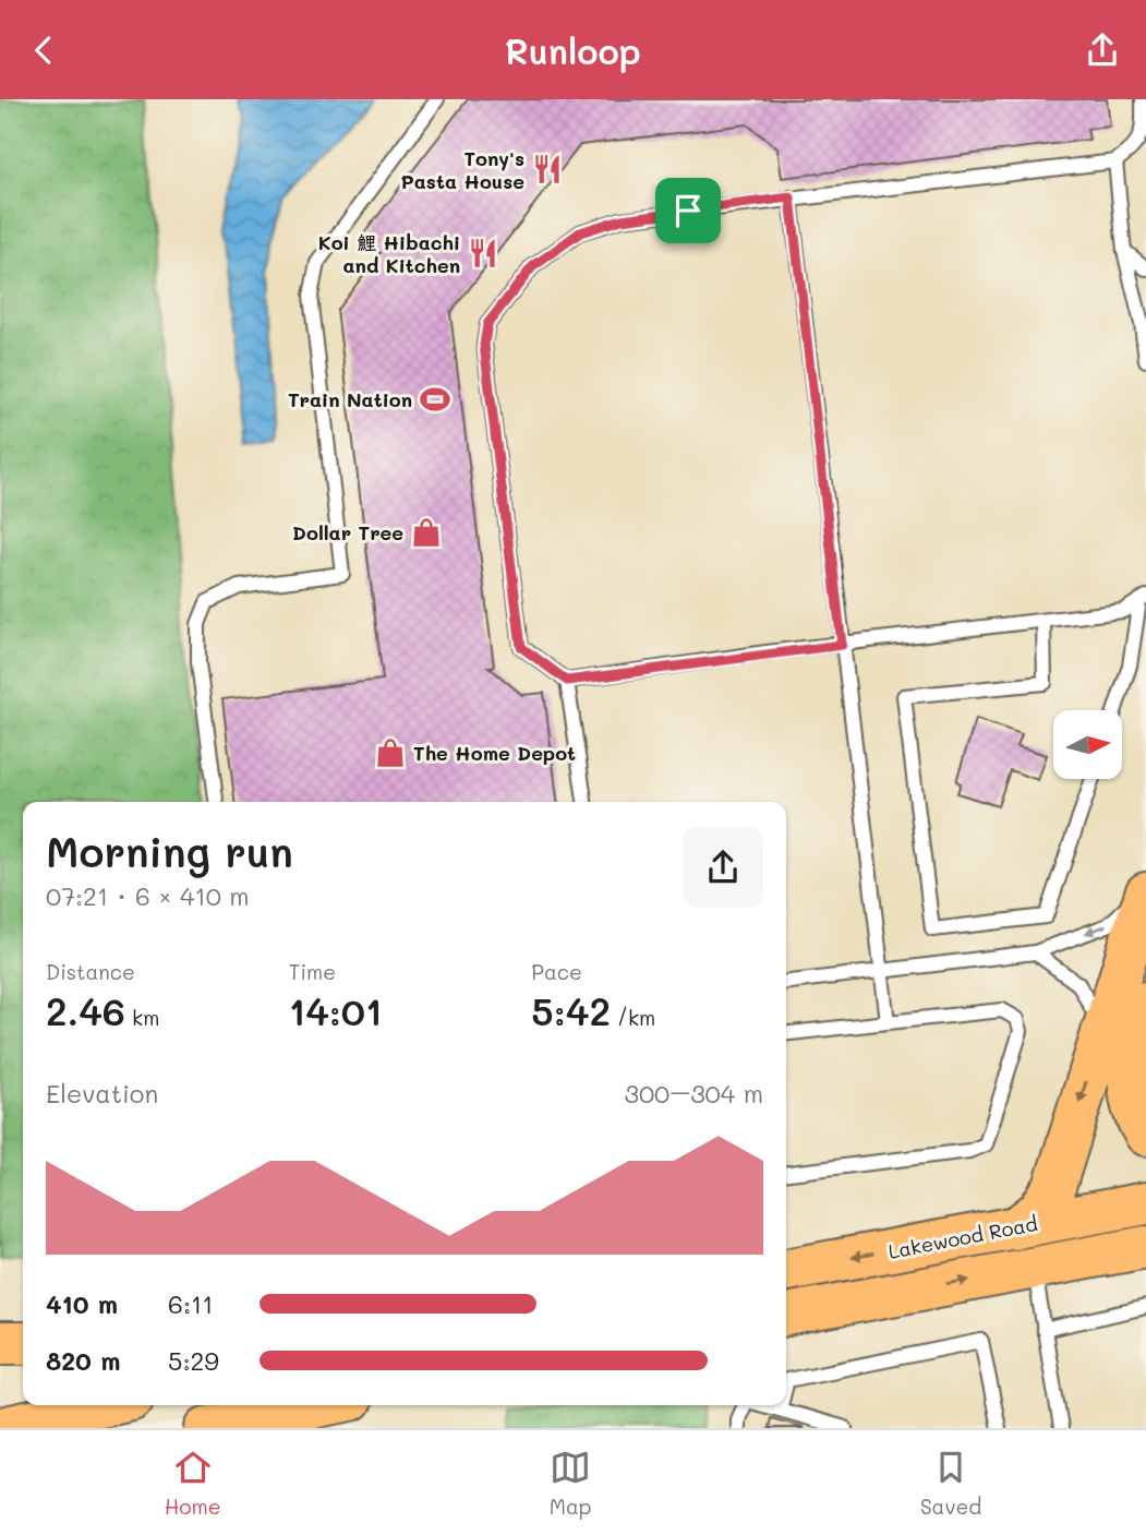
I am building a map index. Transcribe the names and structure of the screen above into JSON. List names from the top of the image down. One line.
{"streets":{"main road":["Lakewood Road"]},"places":{"restaurant":["Tony's Pasta House","Koi 鯉 Hibachi and Kitchen"],"sports":["Train Nation"],"shop":["Dollar Tree","The Home Depot"]},"north":"right","page":{"header":"Runloop","heading":["Morning run","07:21 · 6 × 410 m"],"stats":[["Distance","2.46 km"],["Time","14:01"],["Pace","5:42 /km"]],"chart":["Elevation","300–304 m"],"list":[{"name":"410 m","note":"6:11"},{"name":"820 m","note":"5:29"}],"tabs":["Home","Map","Saved"]}}
